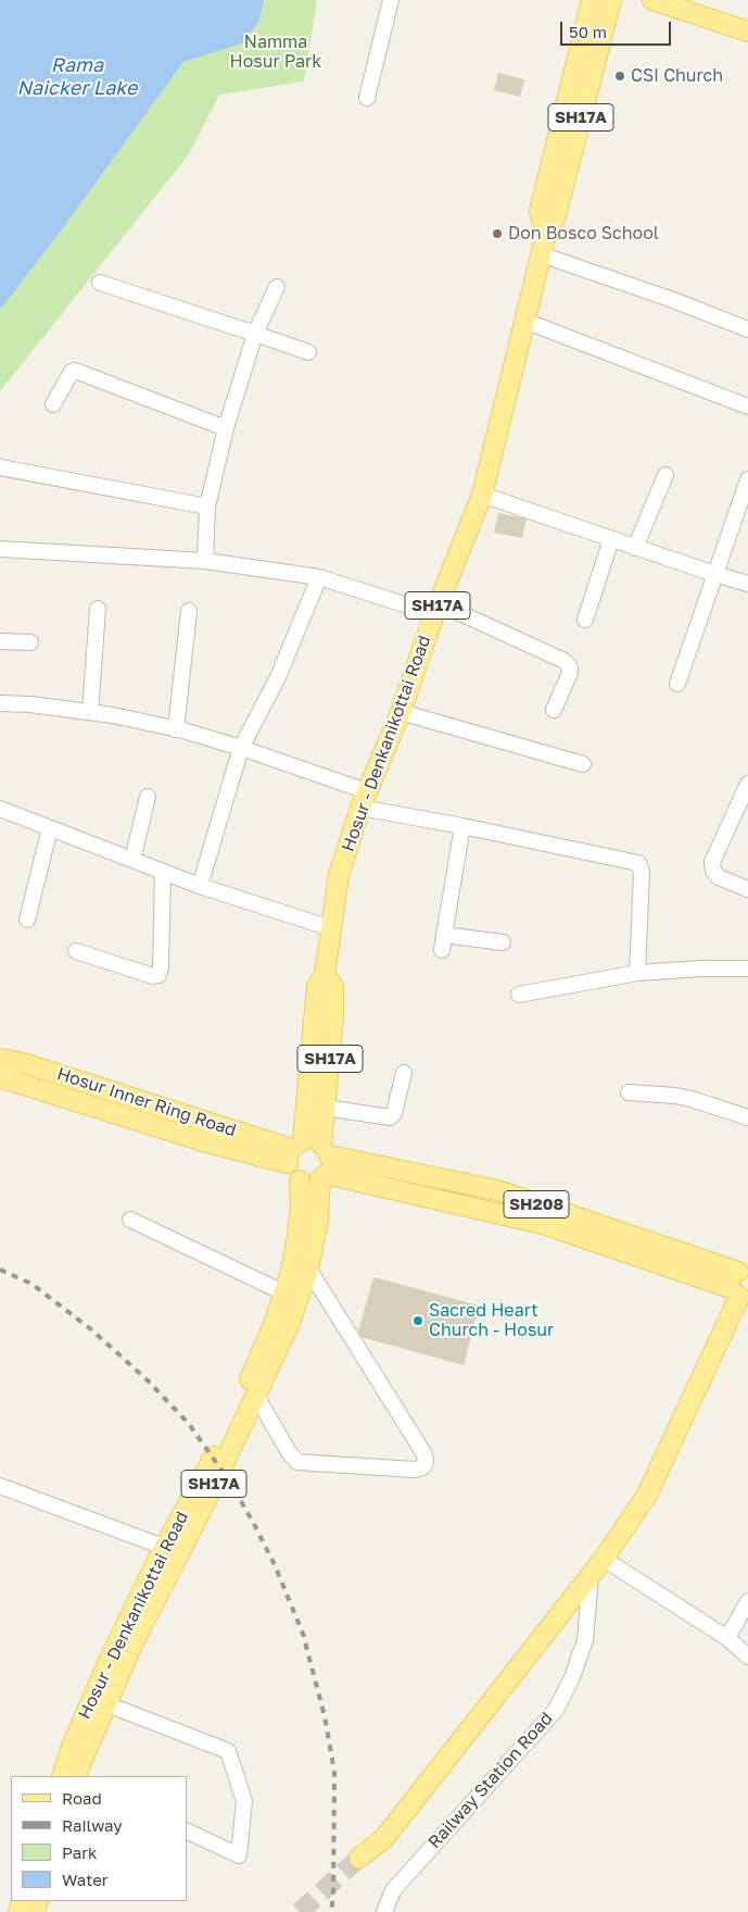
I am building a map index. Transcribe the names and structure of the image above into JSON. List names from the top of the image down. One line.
{"streets":{"main road":["SH17A","Hosur - Denkanikottai Road","Hosur Inner Ring Road","SH208"],"street":["Railway Station Road"]},"crossings":[["Hosur - Denkanikottai Road","Hosur Inner Ring Road"],["Hosur - Denkanikottai Road","SH208"],["Hosur Inner Ring Road","SH208"]],"water":["Rama Naicker Lake"],"parks":["Namma Hosur Park"],"places":["CSI Church","Don Bosco School","Sacred Heart Church - Hosur"],"legend":["Road","Railway","Park","Water"],"scale_bar":"50 m"}
